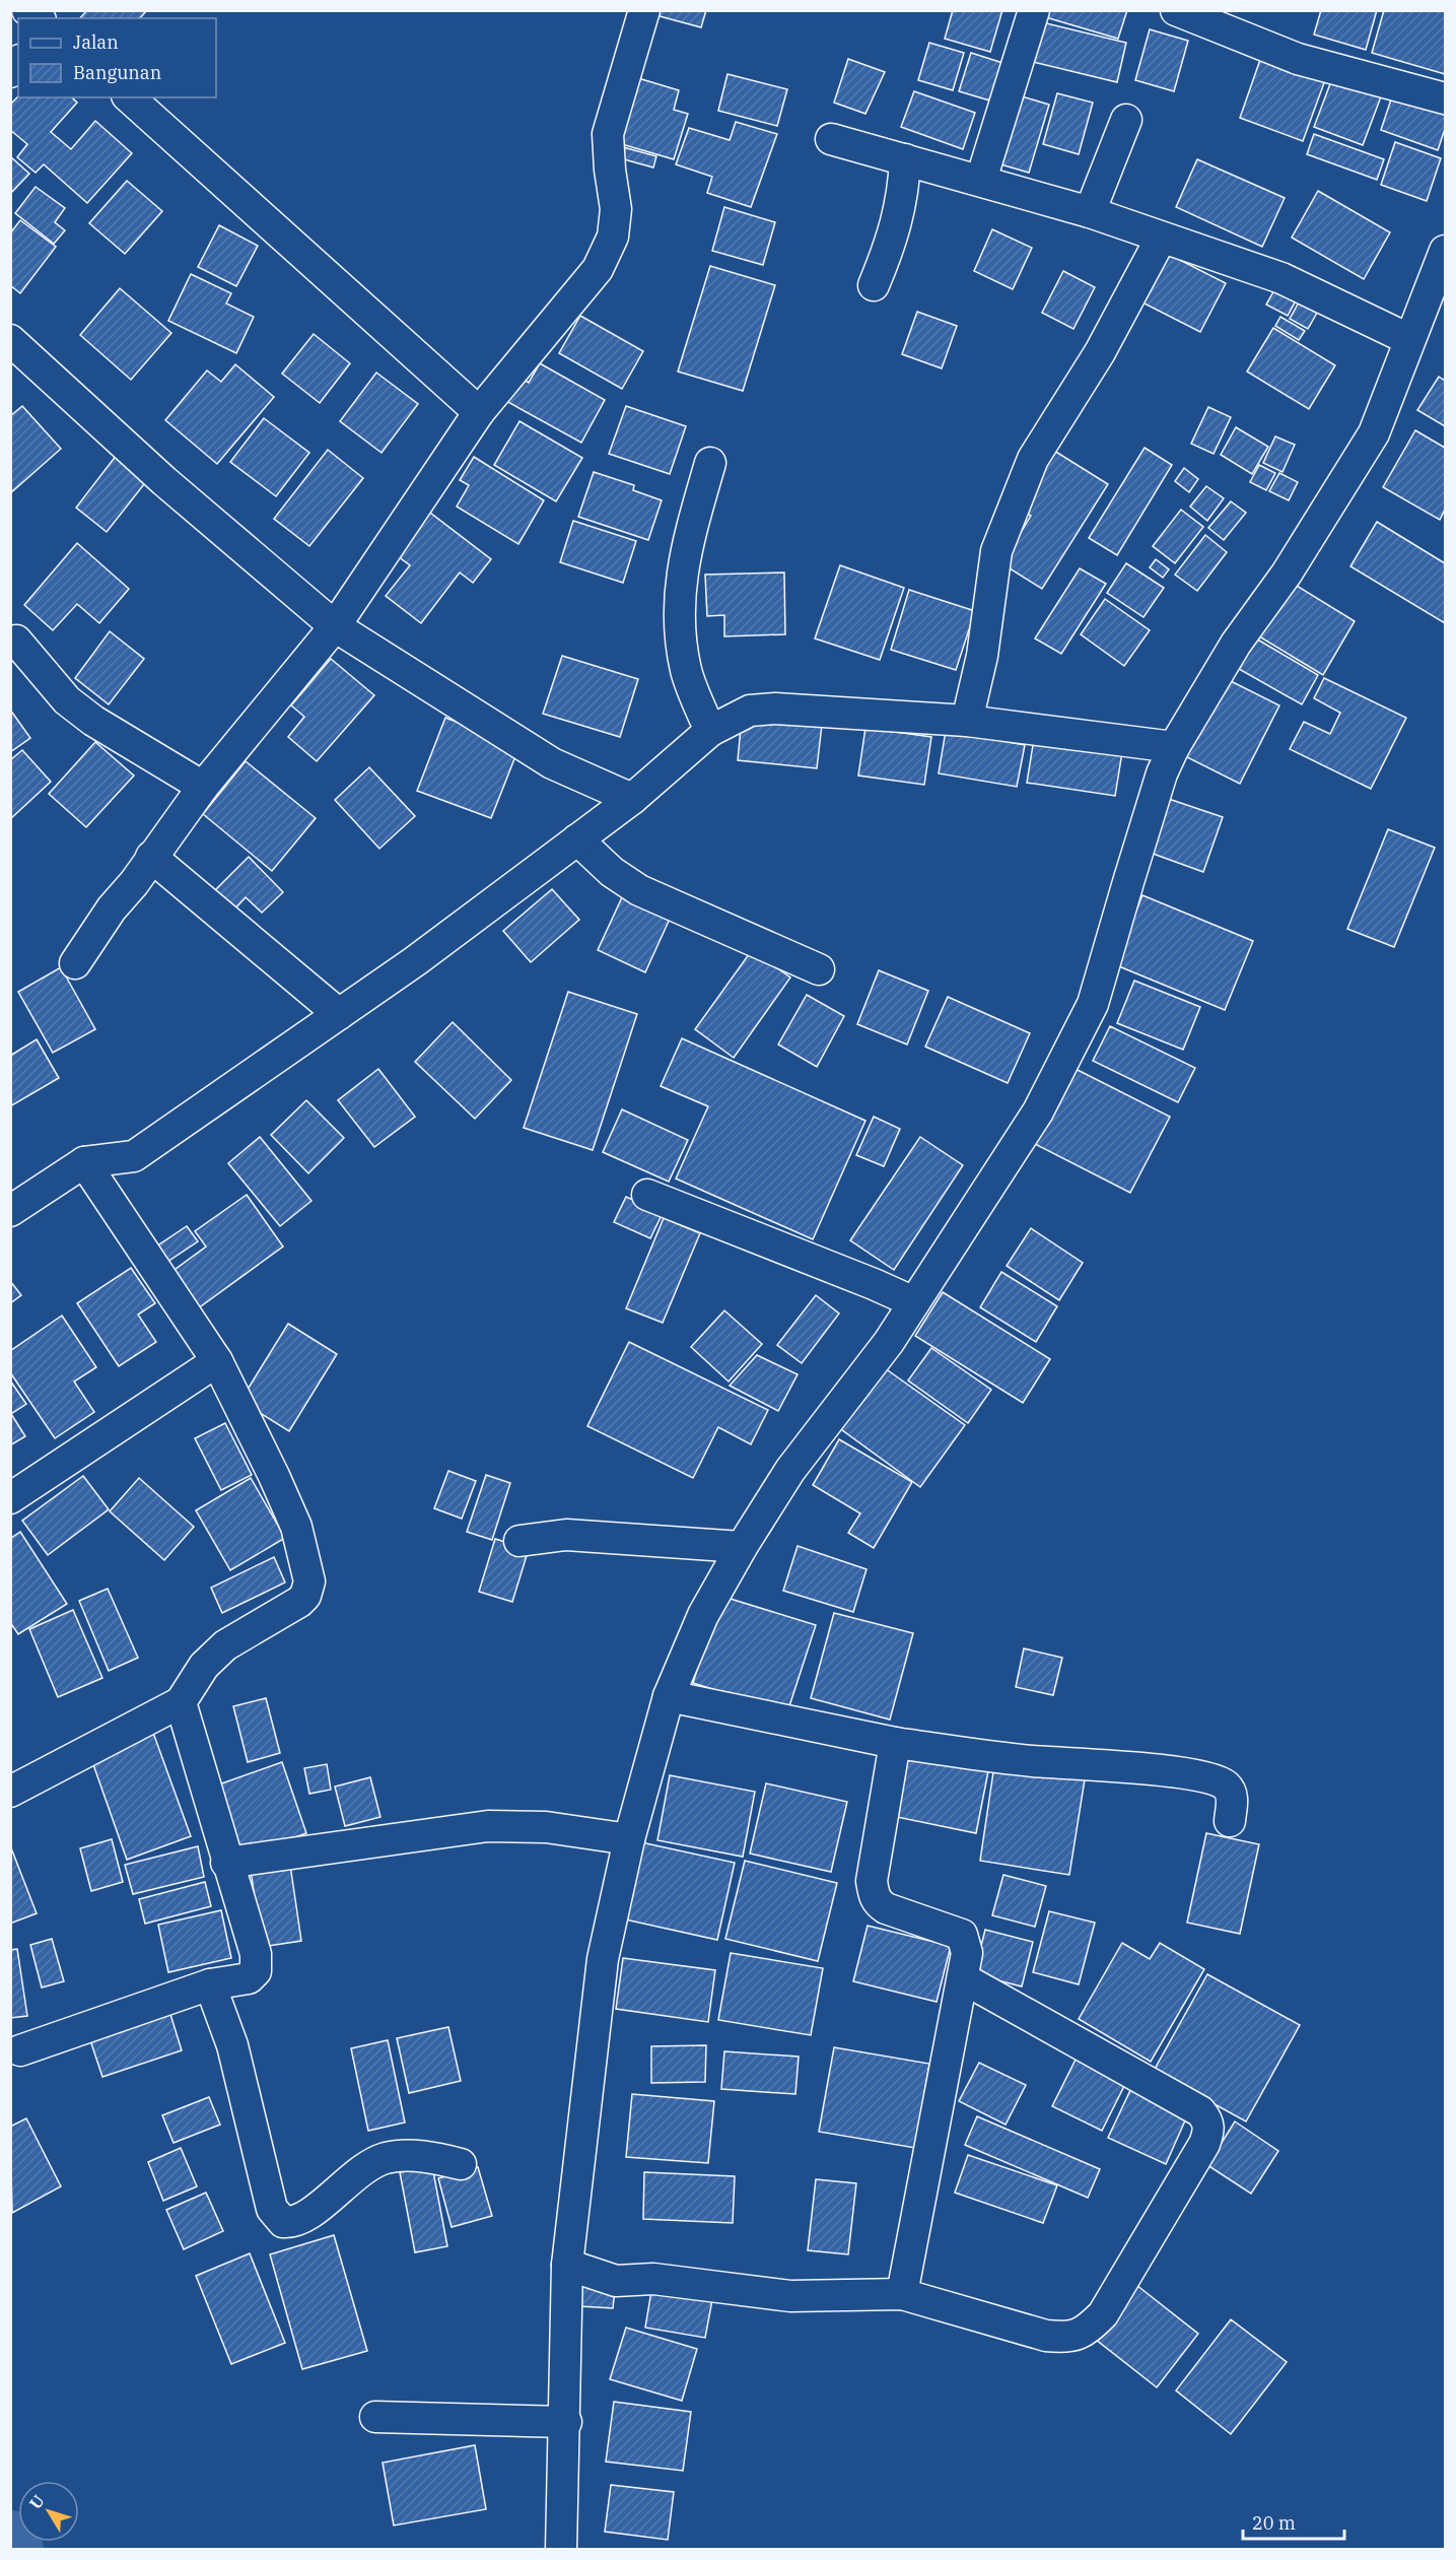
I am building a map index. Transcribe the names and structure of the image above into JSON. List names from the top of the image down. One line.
{"legend":["Jalan","Bangunan"],"scale_bar":"20 m","north":"top left"}
